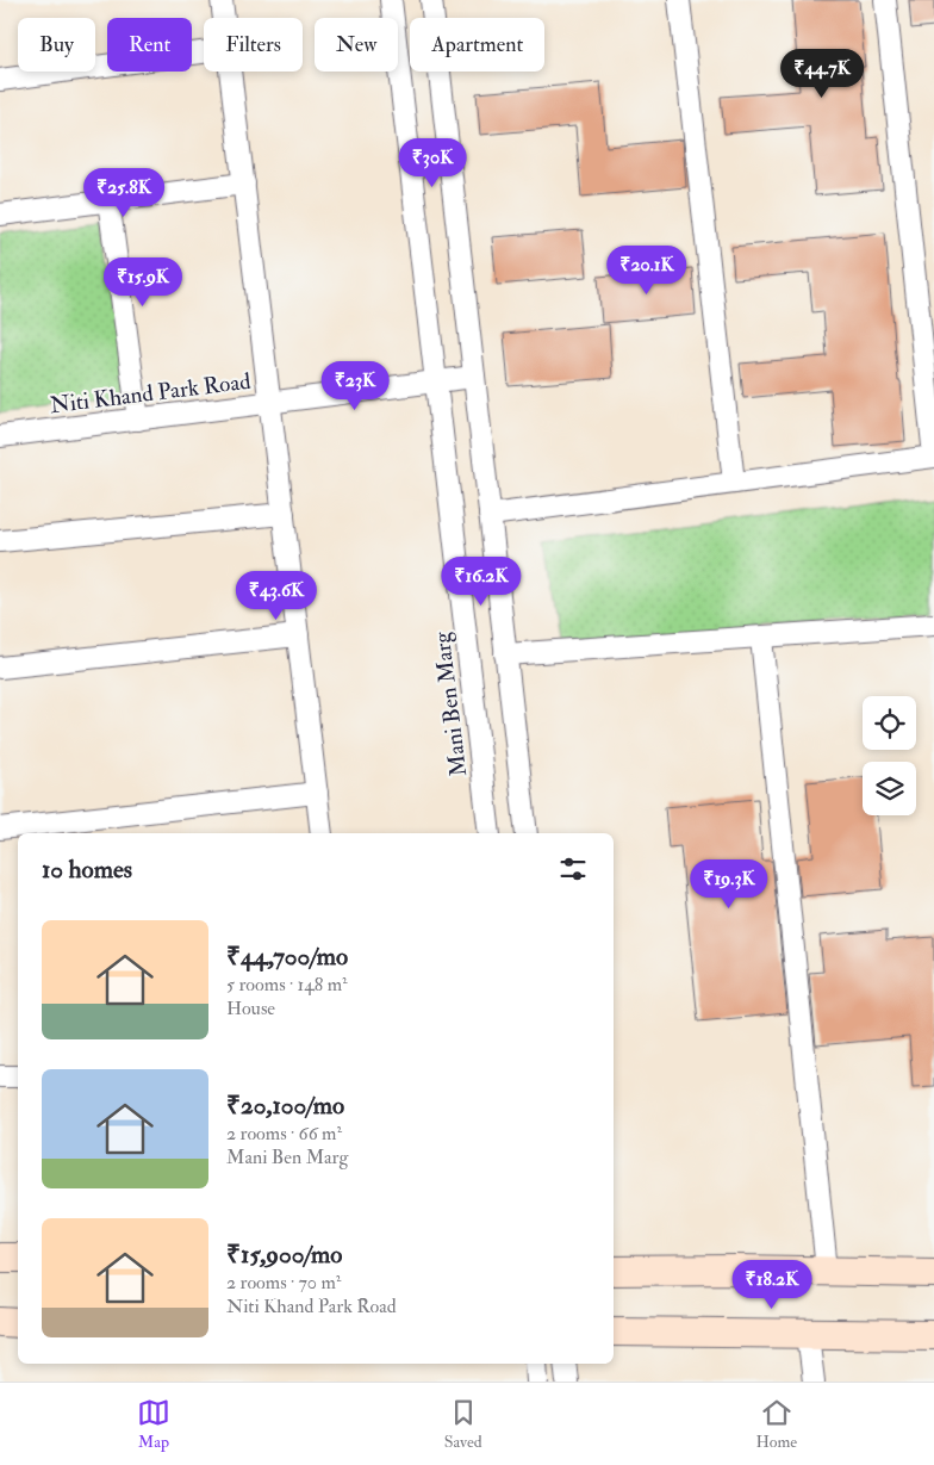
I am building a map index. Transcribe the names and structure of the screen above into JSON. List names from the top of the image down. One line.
{"streets":{"street":["Niti Khand Park Road","Mani Ben Marg"]},"page":{"chip":["Buy","Rent","Filters","New","Apartment"],"price":["₹44.7K","₹30K","₹25.8K","₹20.1K","₹15.9K","₹23K","₹16.2K","₹43.6K","₹19.3K","₹18.2K"],"heading":"10 homes","list":[{"name":"₹44,700/mo","note":"5 rooms · 148 m² · House"},{"name":"₹20,100/mo","note":"2 rooms · 66 m² · Mani Ben Marg"},{"name":"₹15,900/mo","note":"2 rooms · 70 m² · Niti Khand Park Road"}],"tabs":["Map","Saved","Home"]}}
